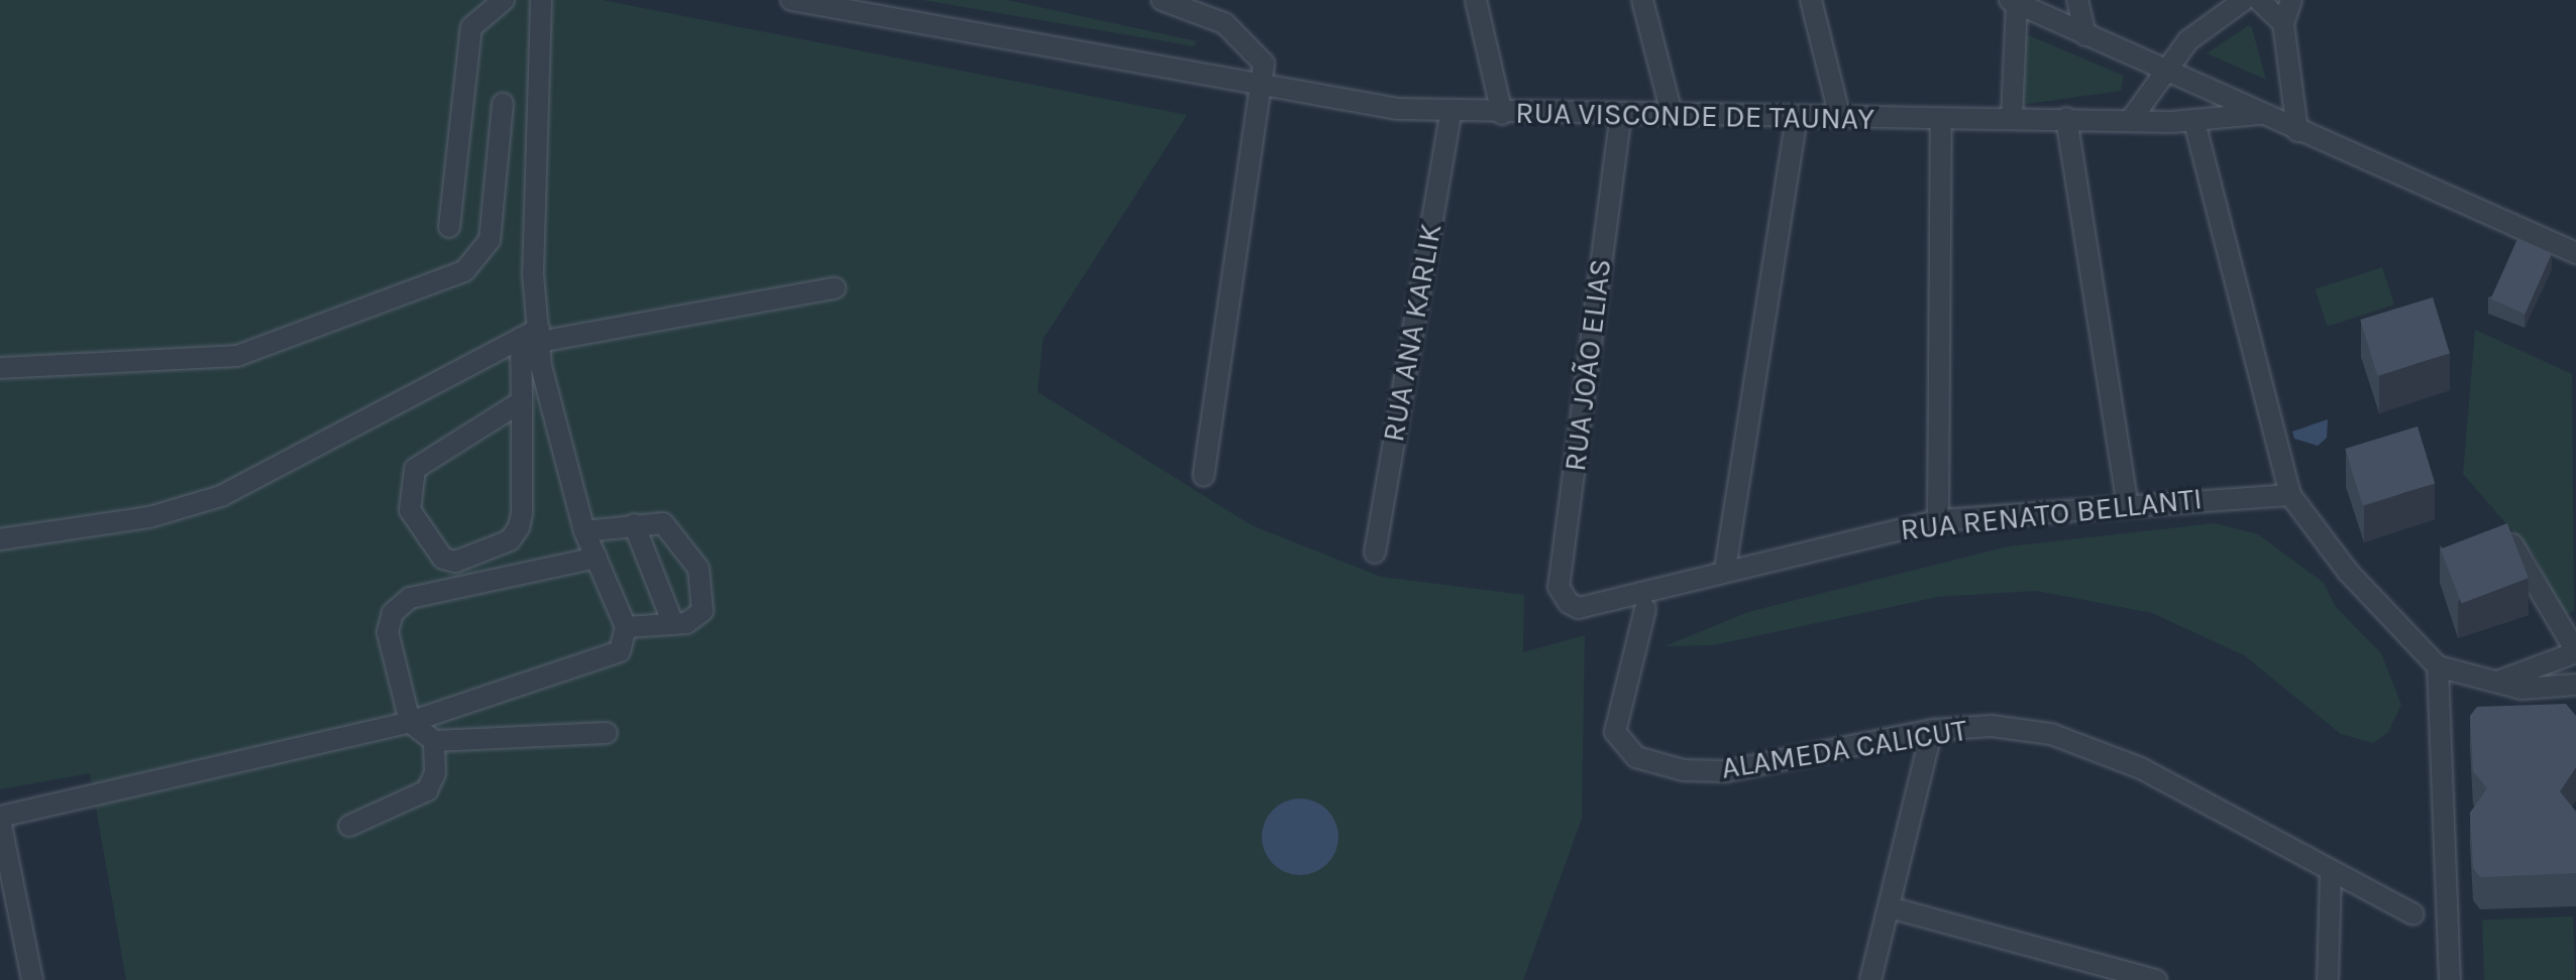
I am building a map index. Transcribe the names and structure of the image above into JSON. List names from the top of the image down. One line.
{"streets":{"street":["RUA VISCONDE DE TAUNAY","RUA ANA KARLIK","RUA JOÃO ELIAS","RUA RENATO BELLANTI","ALAMEDA CALICUT"]},"crossings":[["RUA VISCONDE DE TAUNAY","RUA ANA KARLIK"],["RUA VISCONDE DE TAUNAY","RUA JOÃO ELIAS"],["RUA JOÃO ELIAS","RUA RENATO BELLANTI"]]}
